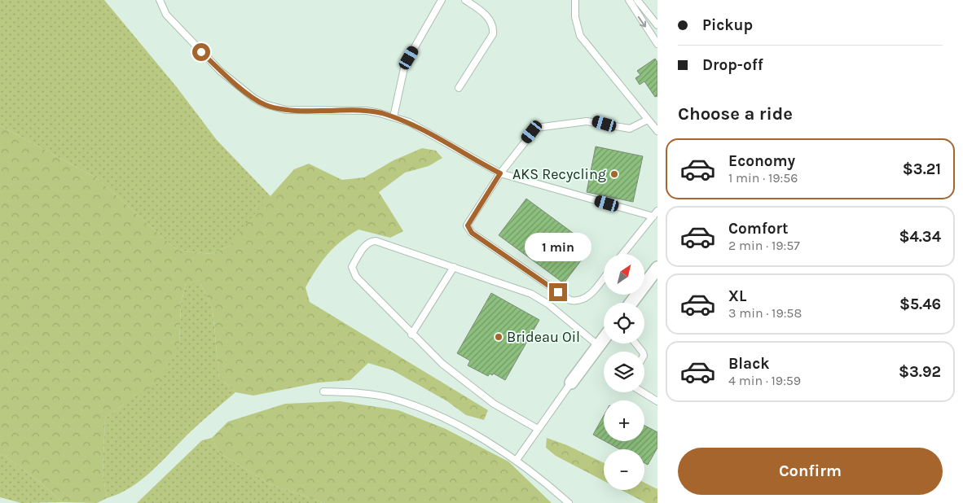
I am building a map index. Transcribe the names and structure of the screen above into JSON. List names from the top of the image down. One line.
{"places":["AKS Recycling","Brideau Oil"],"north":"top right","page":{"banner":["Pickup","Drop-off"],"heading":"Choose a ride","list":[{"name":"Economy","note":"1 min · 19:56","value":"$3.21"},{"name":"Comfort","note":"2 min · 19:57","value":"$4.34"},{"name":"XL","note":"3 min · 19:58","value":"$5.46"},{"name":"Black","note":"4 min · 19:59","value":"$3.92"}],"bubble":"1 min","map_buttons":["+","−"],"buttons":"Confirm"}}
